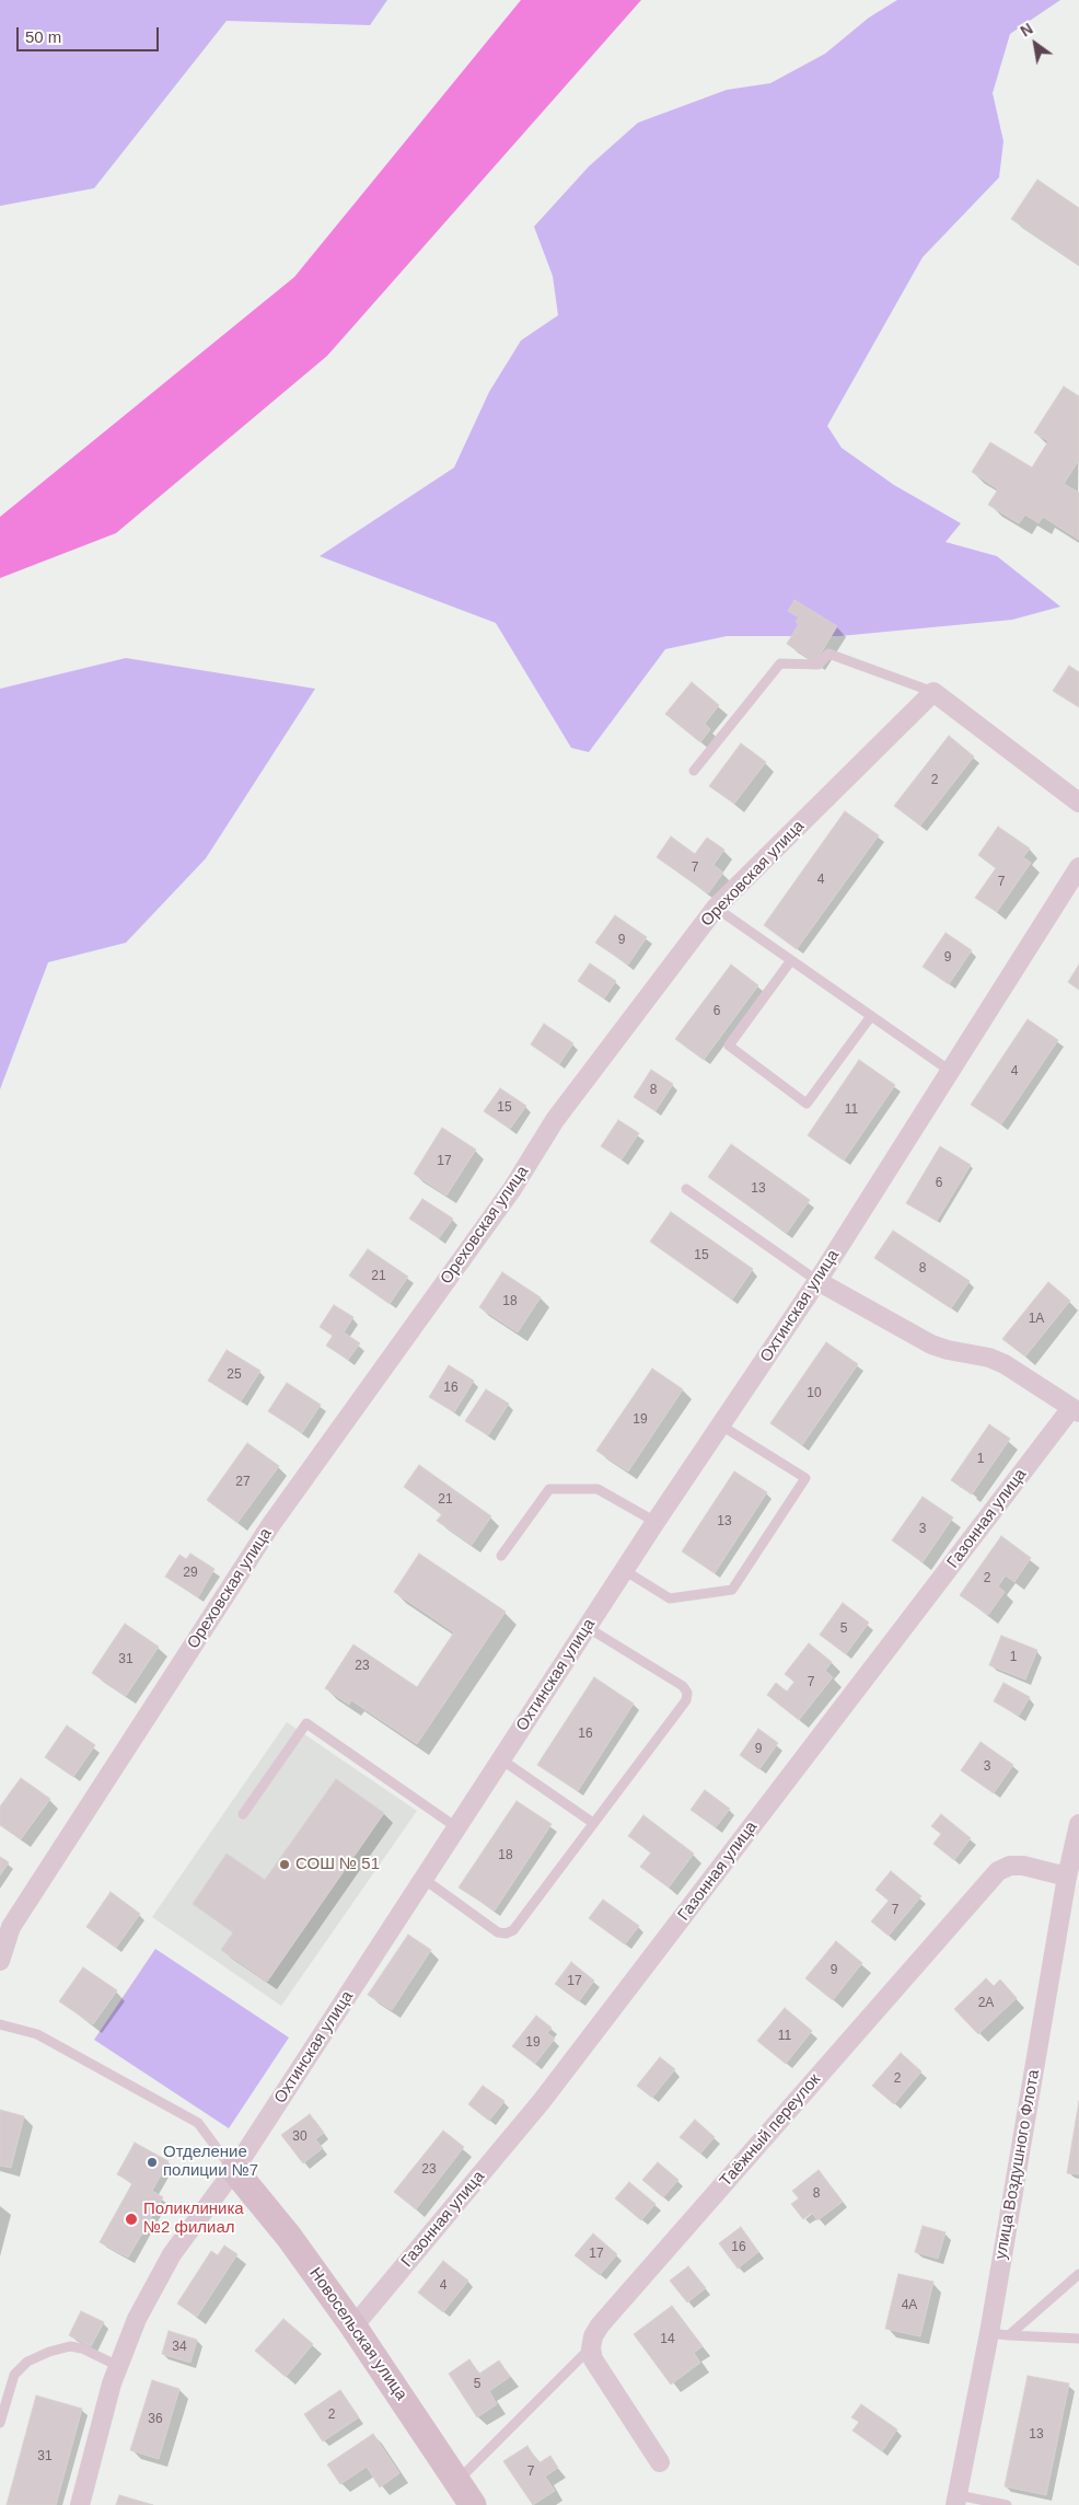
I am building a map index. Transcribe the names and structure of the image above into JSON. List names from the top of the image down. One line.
{"streets":{"street":["Ореховская улица","Охтинская улица","Газонная улица","Таёжный переулок","улица Воздушного Флота","Новосельская улица"]},"crossings":[["Охтинская улица","Новосельская улица"],["Газонная улица","Новосельская улица"],["Таёжный переулок","улица Воздушного Флота"]],"places":["СОШ № 51","Отделение полиции №7","Поликлиника №2 филиал"],"house_numbers":["2","7","4","7","9","9","6","4","8","15","11","17","6","13","15","8","21","18","1А","25","16","10","19","1","27","21","13","3","29","2","5","1","31","23","7","16","9","3","18","7","9","17","2А","11","19","2","30","23","8","16","17","4","4А","14","34","5","2","36","13","31","7"],"scale_bar":"50 m","north":"top left"}
